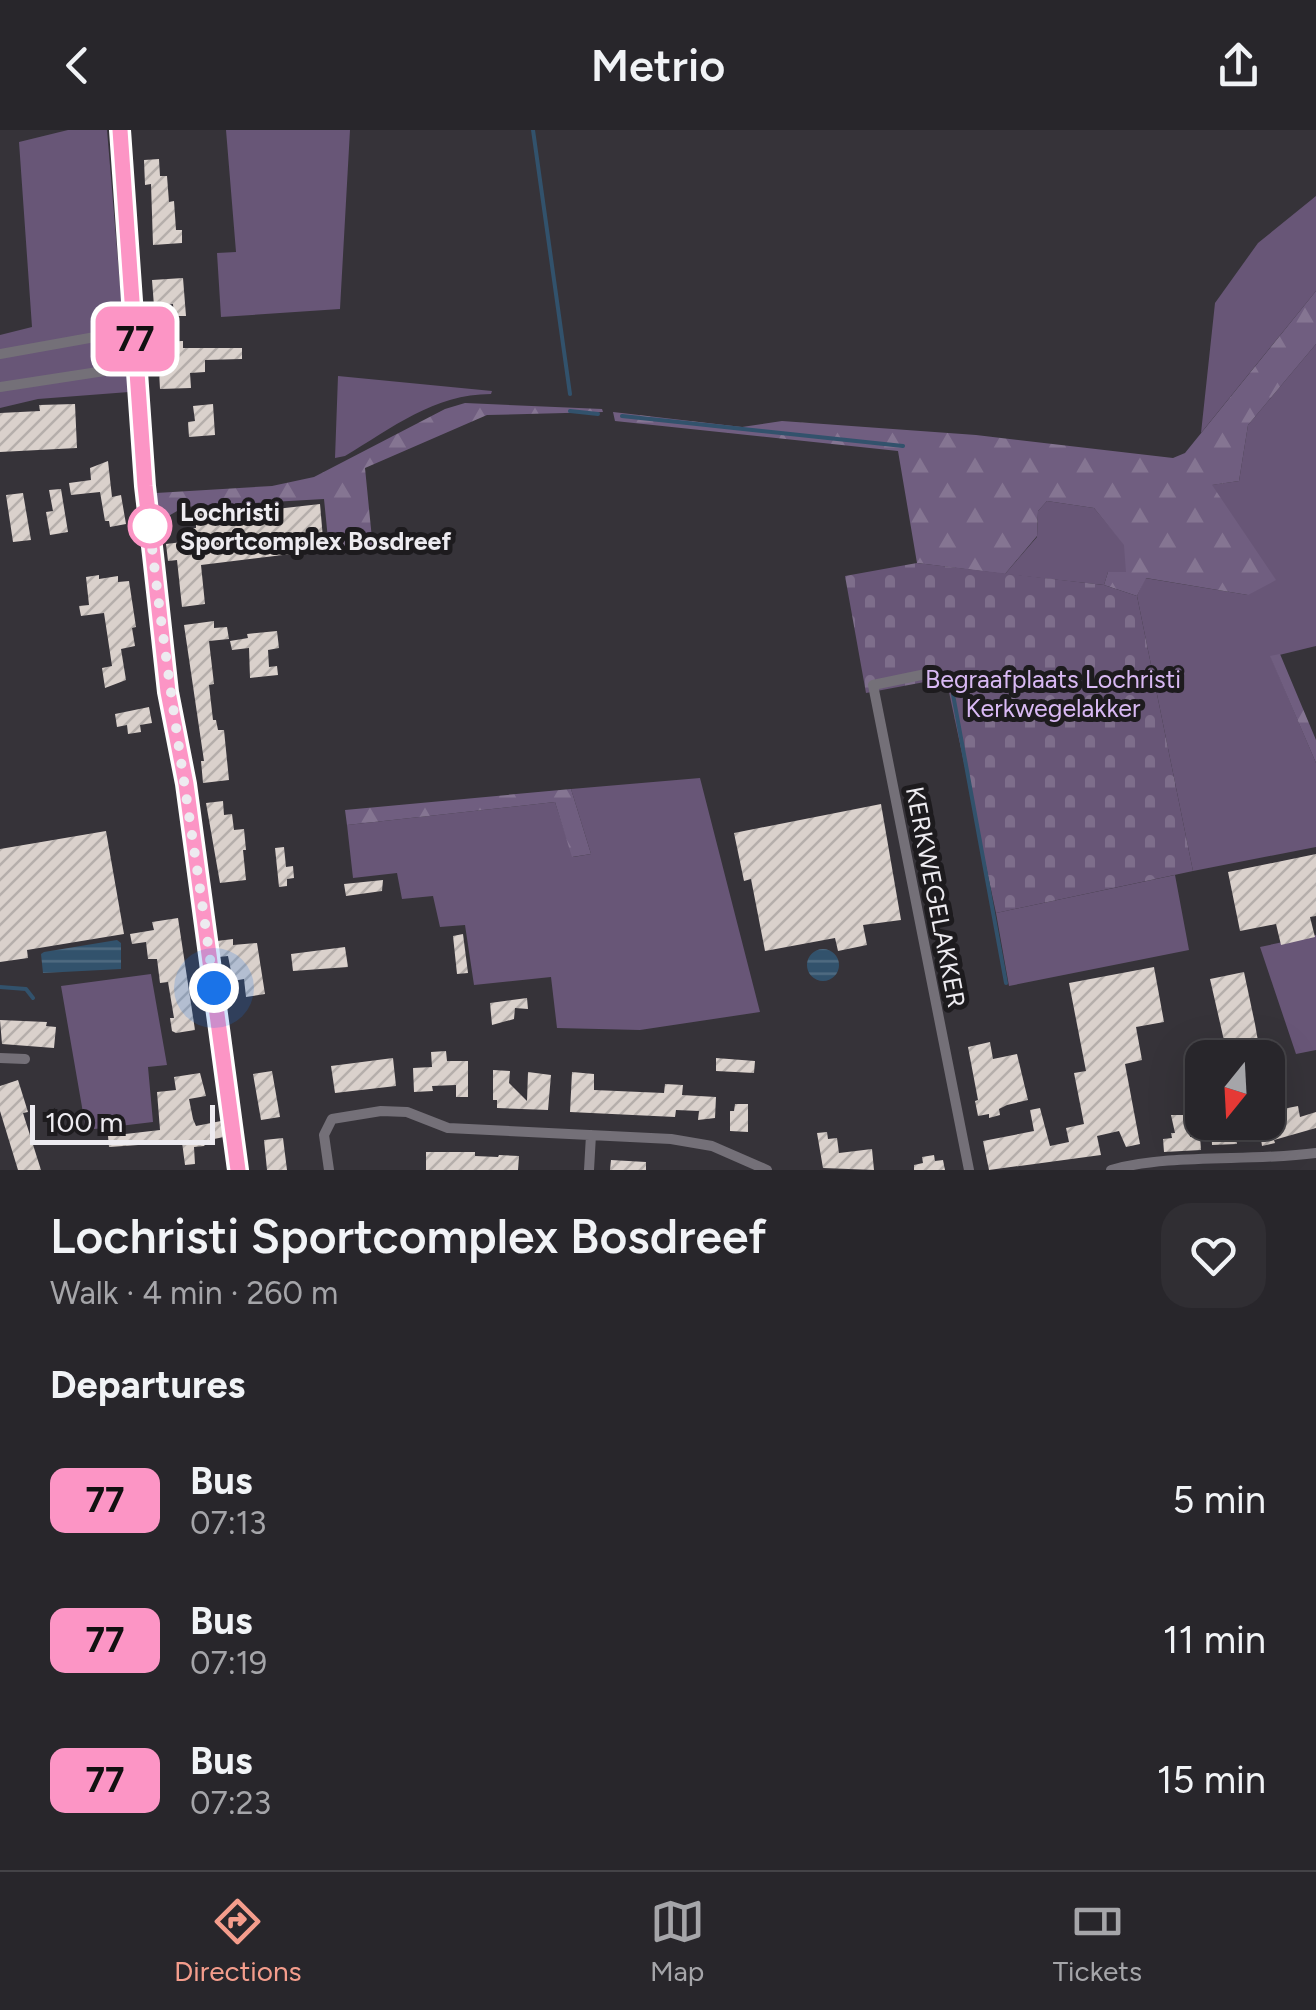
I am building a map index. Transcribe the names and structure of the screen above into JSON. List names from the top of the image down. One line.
{"streets":{"street":["KERKWEGELAKKER"]},"parks":["Begraafplaats Lochristi Kerkwegelakker"],"places":["Lochristi Sportcomplex Bosdreef"],"lines":["bus line 77"],"scale_bar":"100 m","north":"bottom","page":{"header":"Metrio","on_map":"77","scale":"100 m","heading":[["Lochristi Sportcomplex Bosdreef","Walk · 4 min · 260 m"],"Departures"],"list":[{"mark":"77","name":"Bus","note":"07:13","value":"5 min"},{"mark":"77","name":"Bus","note":"07:19","value":"11 min"},{"mark":"77","name":"Bus","note":"07:23","value":"15 min"}],"tabs":["Directions","Map","Tickets"]}}
